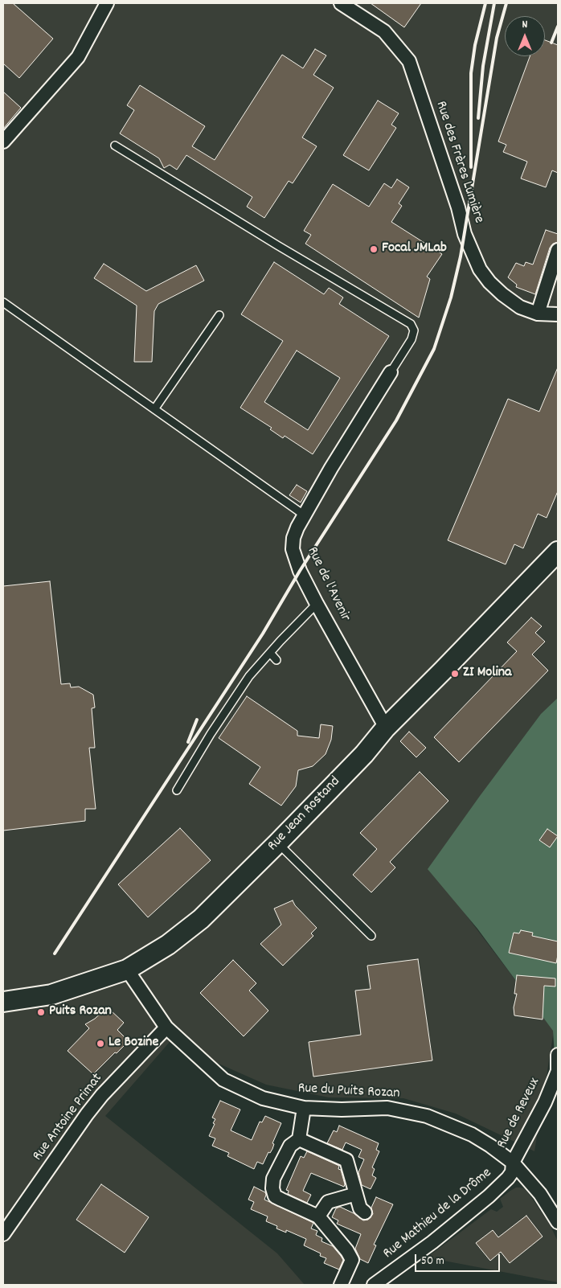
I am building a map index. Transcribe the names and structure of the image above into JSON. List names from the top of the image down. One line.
{"streets":{"main road":["Rue Jean Rostand"],"street":["Rue des Frères Lumière","Rue de l'Avenir","Rue du Puits Rozan","Rue de Reveux","Rue Antoine Primat","Rue Mathieu de la Drôme"]},"crossings":[["Rue de l'Avenir","Rue Jean Rostand"],["Rue Jean Rostand","Rue du Puits Rozan"],["Rue du Puits Rozan","Rue de Reveux"],["Rue du Puits Rozan","Rue Antoine Primat"],["Rue du Puits Rozan","Rue Mathieu de la Drôme"],["Rue de Reveux","Rue Mathieu de la Drôme"]],"places":["Focal JMLab","ZI Molina","Puits Rozan","Le Bozine"],"scale_bar":"50 m","north":"top"}
